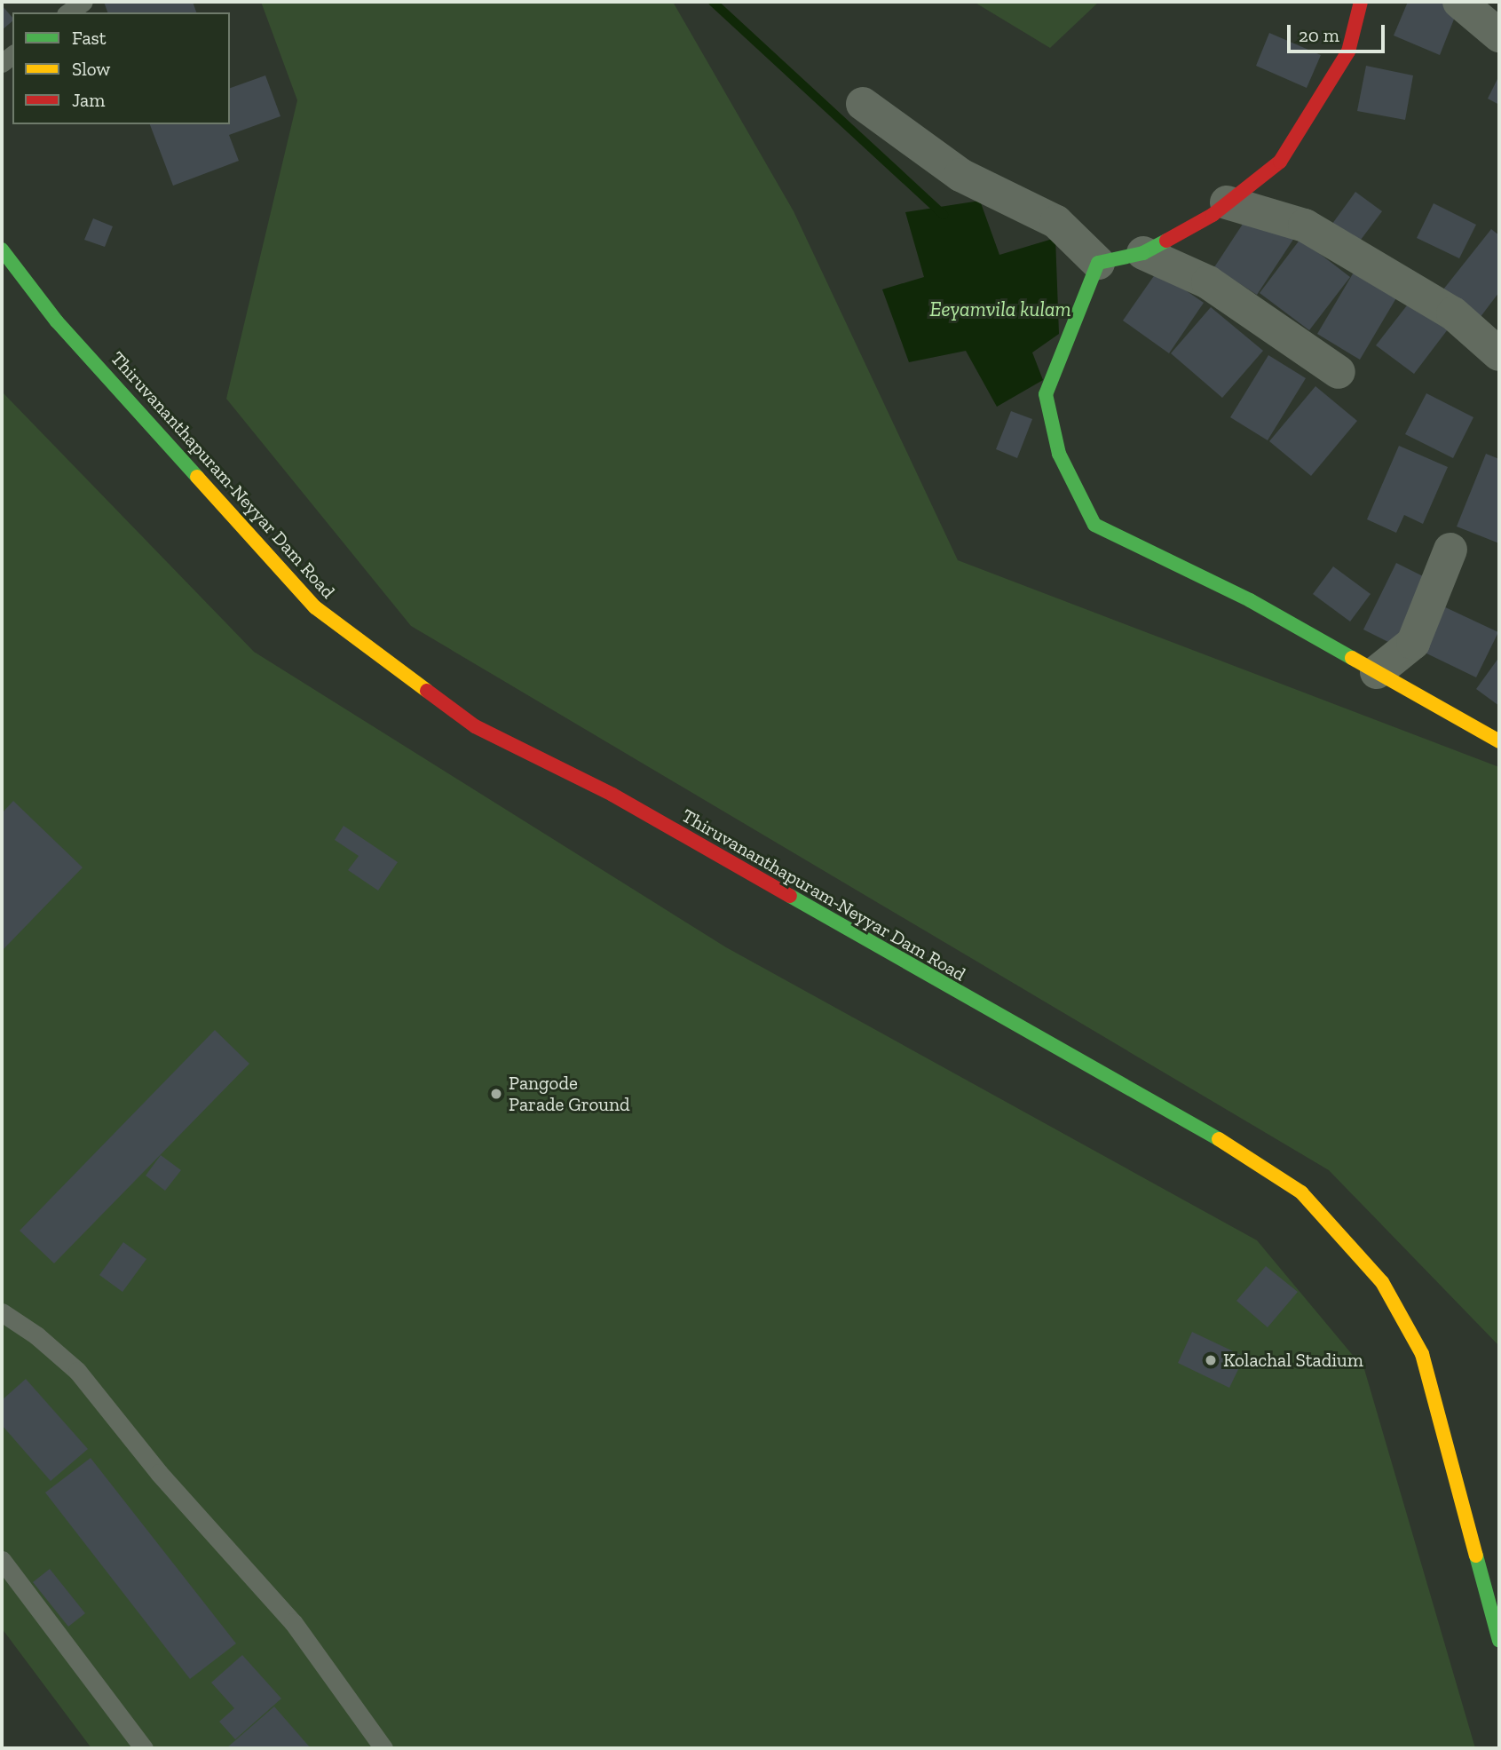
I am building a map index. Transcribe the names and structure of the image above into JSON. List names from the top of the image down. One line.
{"streets":{"main road":["Thiruvananthapuram-Neyyar Dam Road"]},"water":["Eeyamvila kulam"],"places":["Pangode Parade Ground","Kolachal Stadium"],"legend":["Fast","Slow","Jam"],"scale_bar":"20 m"}
